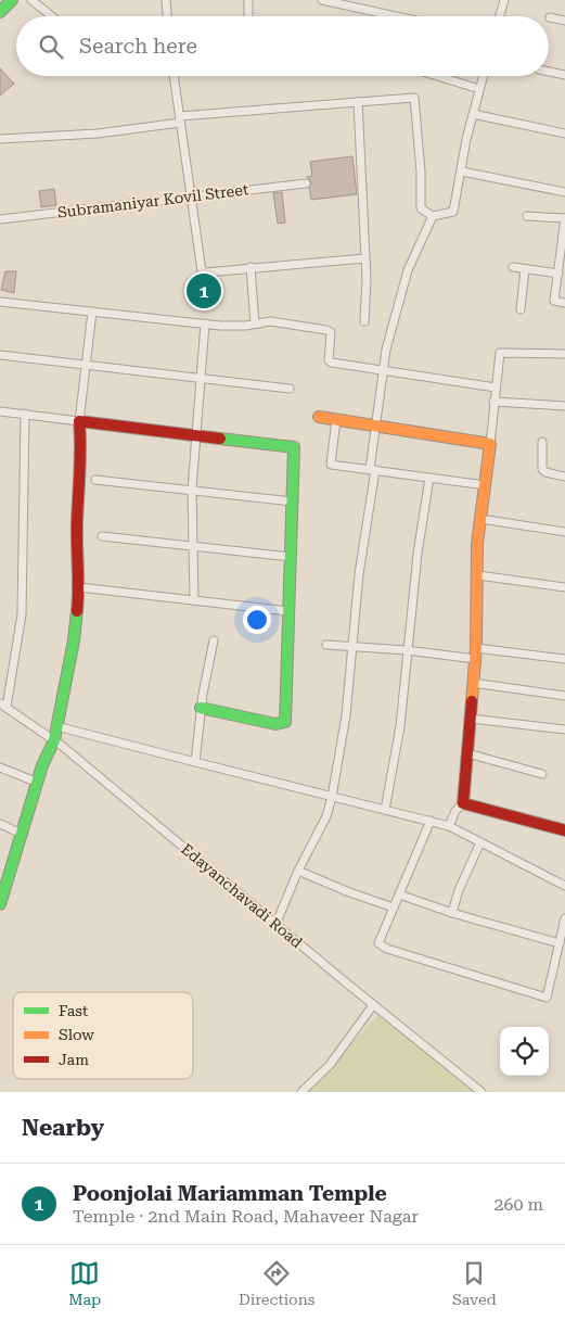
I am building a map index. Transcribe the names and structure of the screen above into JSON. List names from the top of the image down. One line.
{"streets":{"street":["Subramaniyar Kovil Street","Edayanchavadi Road"]},"legend":["Fast","Slow","Jam"],"page":{"search":"Search here","pins":"1","heading":"Nearby","list":[{"mark":"1","name":"Poonjolai Mariamman Temple","note":"Temple · 2nd Main Road, Mahaveer Nagar","value":"260 m"}],"nav":["Map","Directions","Saved"]}}
